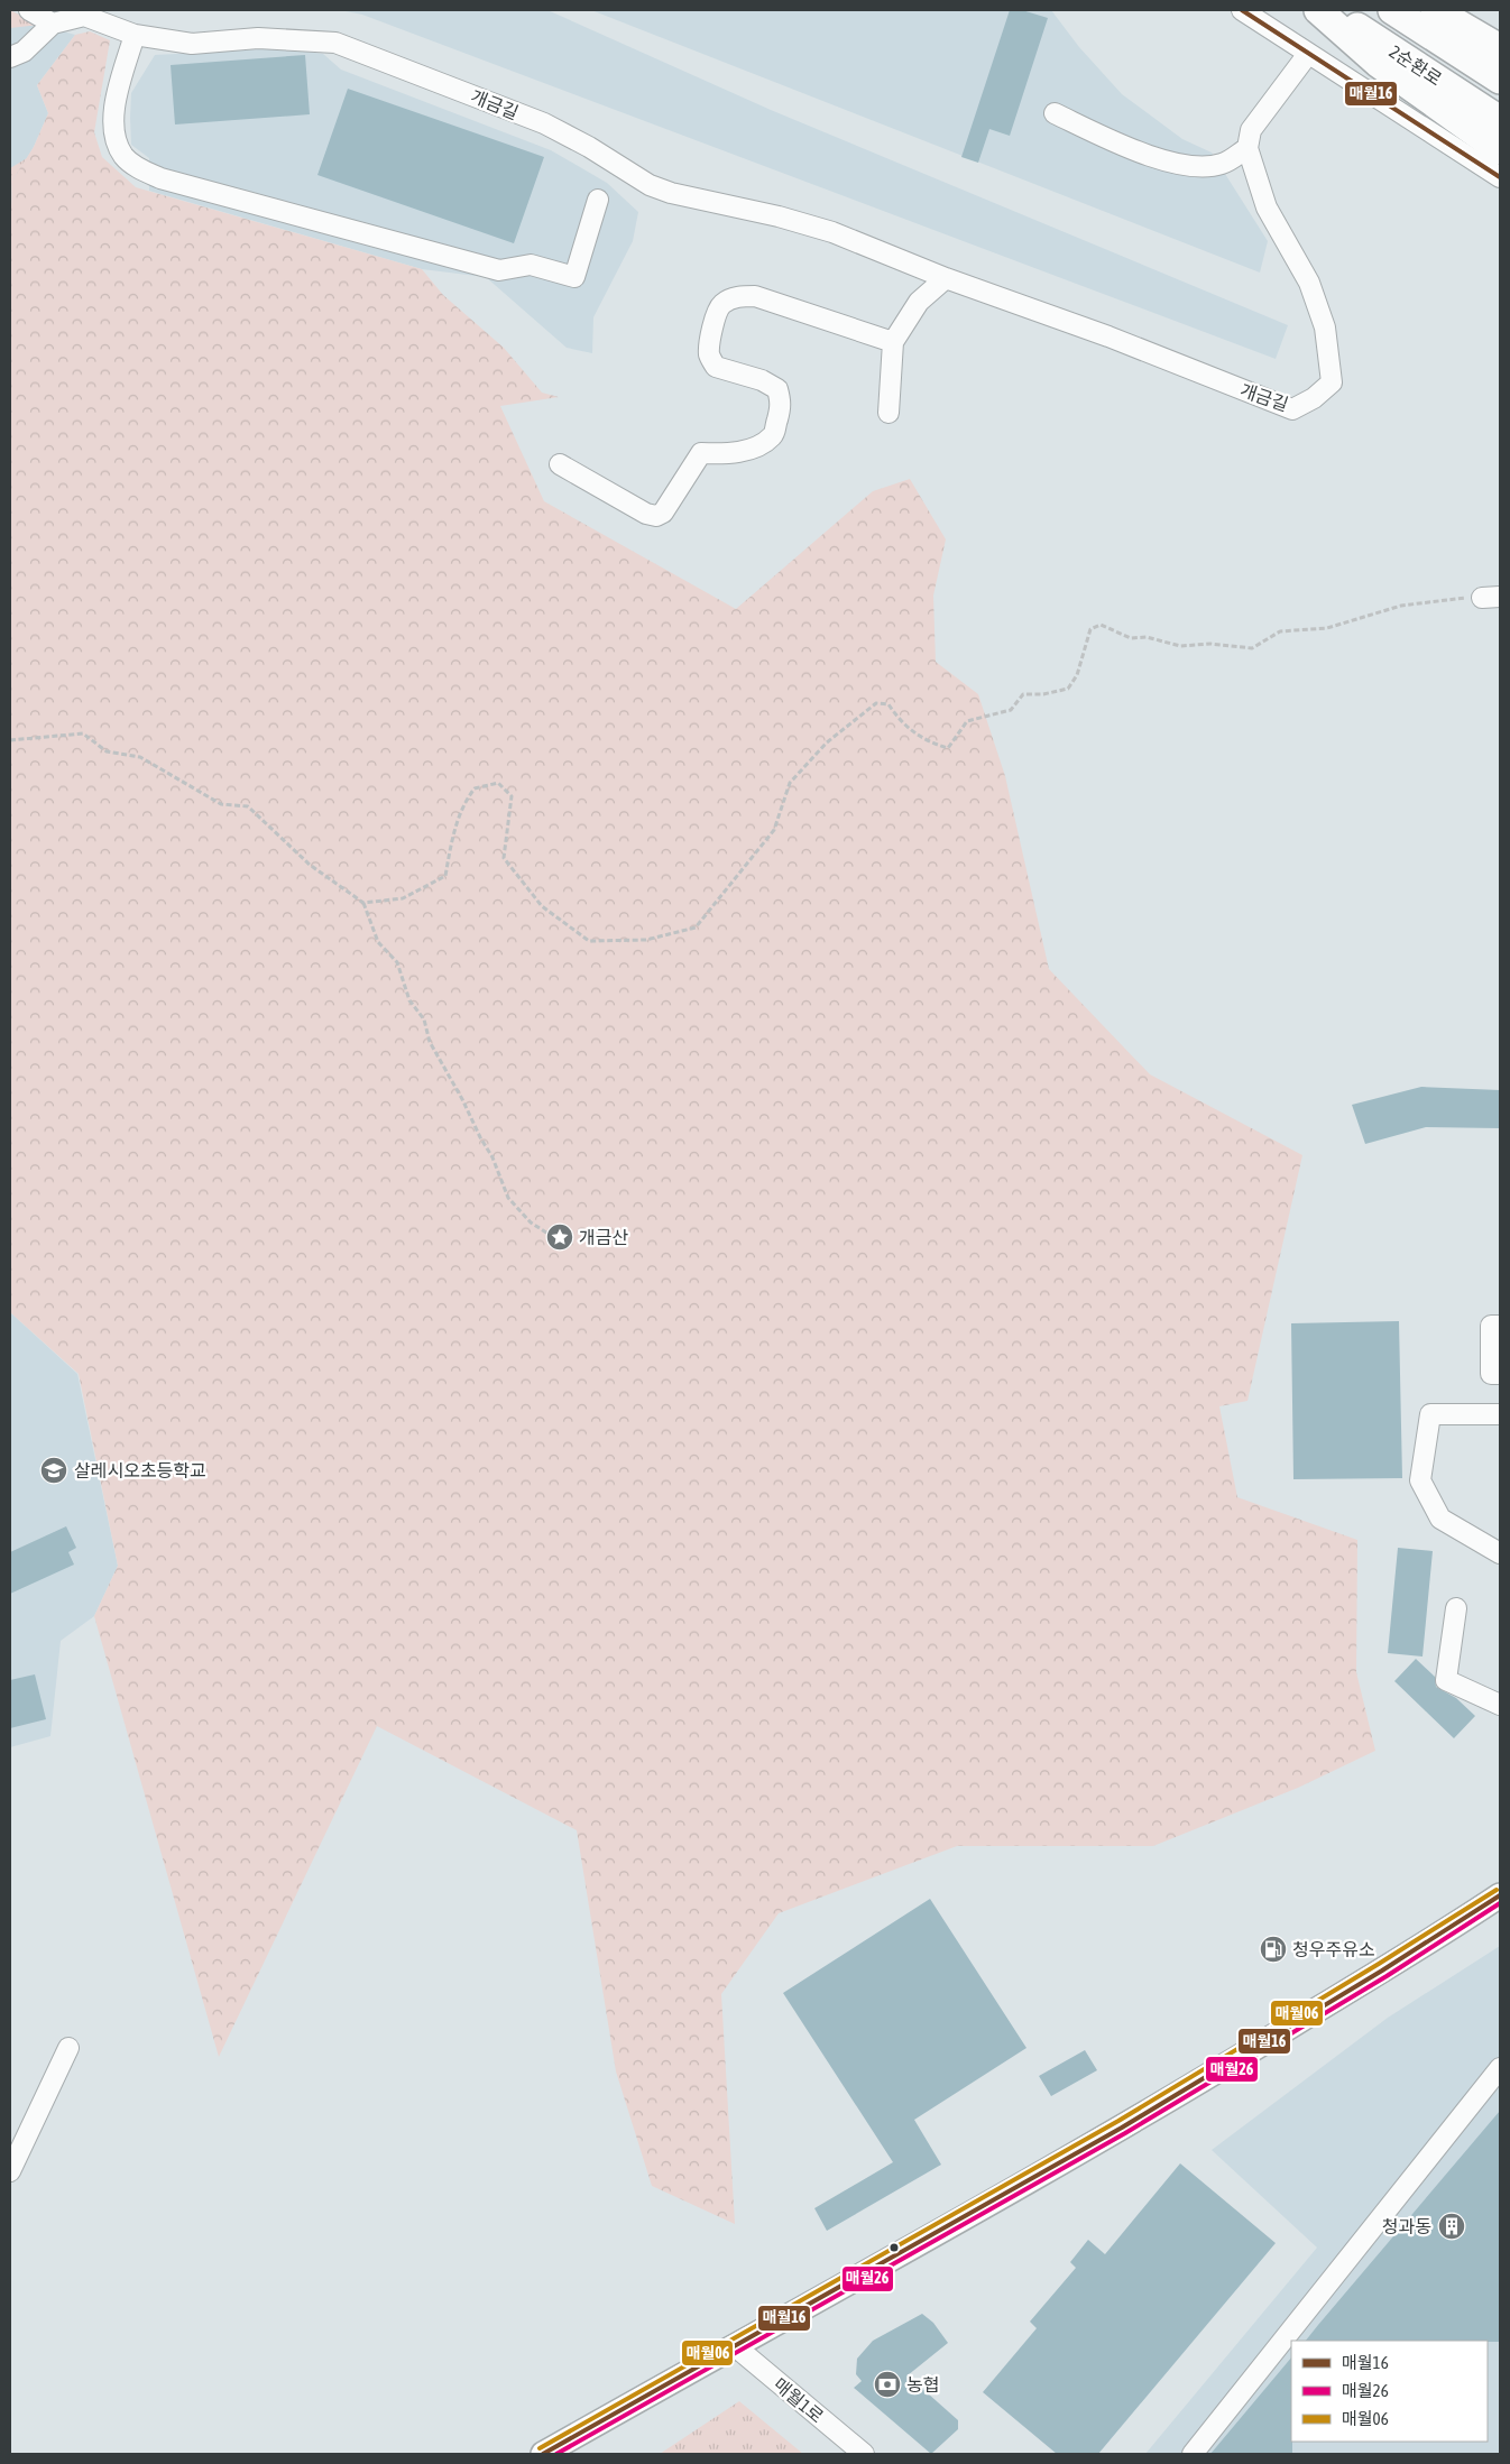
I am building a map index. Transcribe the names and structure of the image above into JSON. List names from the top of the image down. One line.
{"streets":{"highway":["2순환로"],"street":["개금길","매월1로"]},"places":{"place":["개금산"],"school or university":["살레시오초등학교"],"fuel station":["청우주유소"],"building":["청과동"],"bank":["농협"]},"lines":["transit line 매월16","transit line 매월06","transit line 매월26"],"legend":["매월16","매월26","매월06"]}
